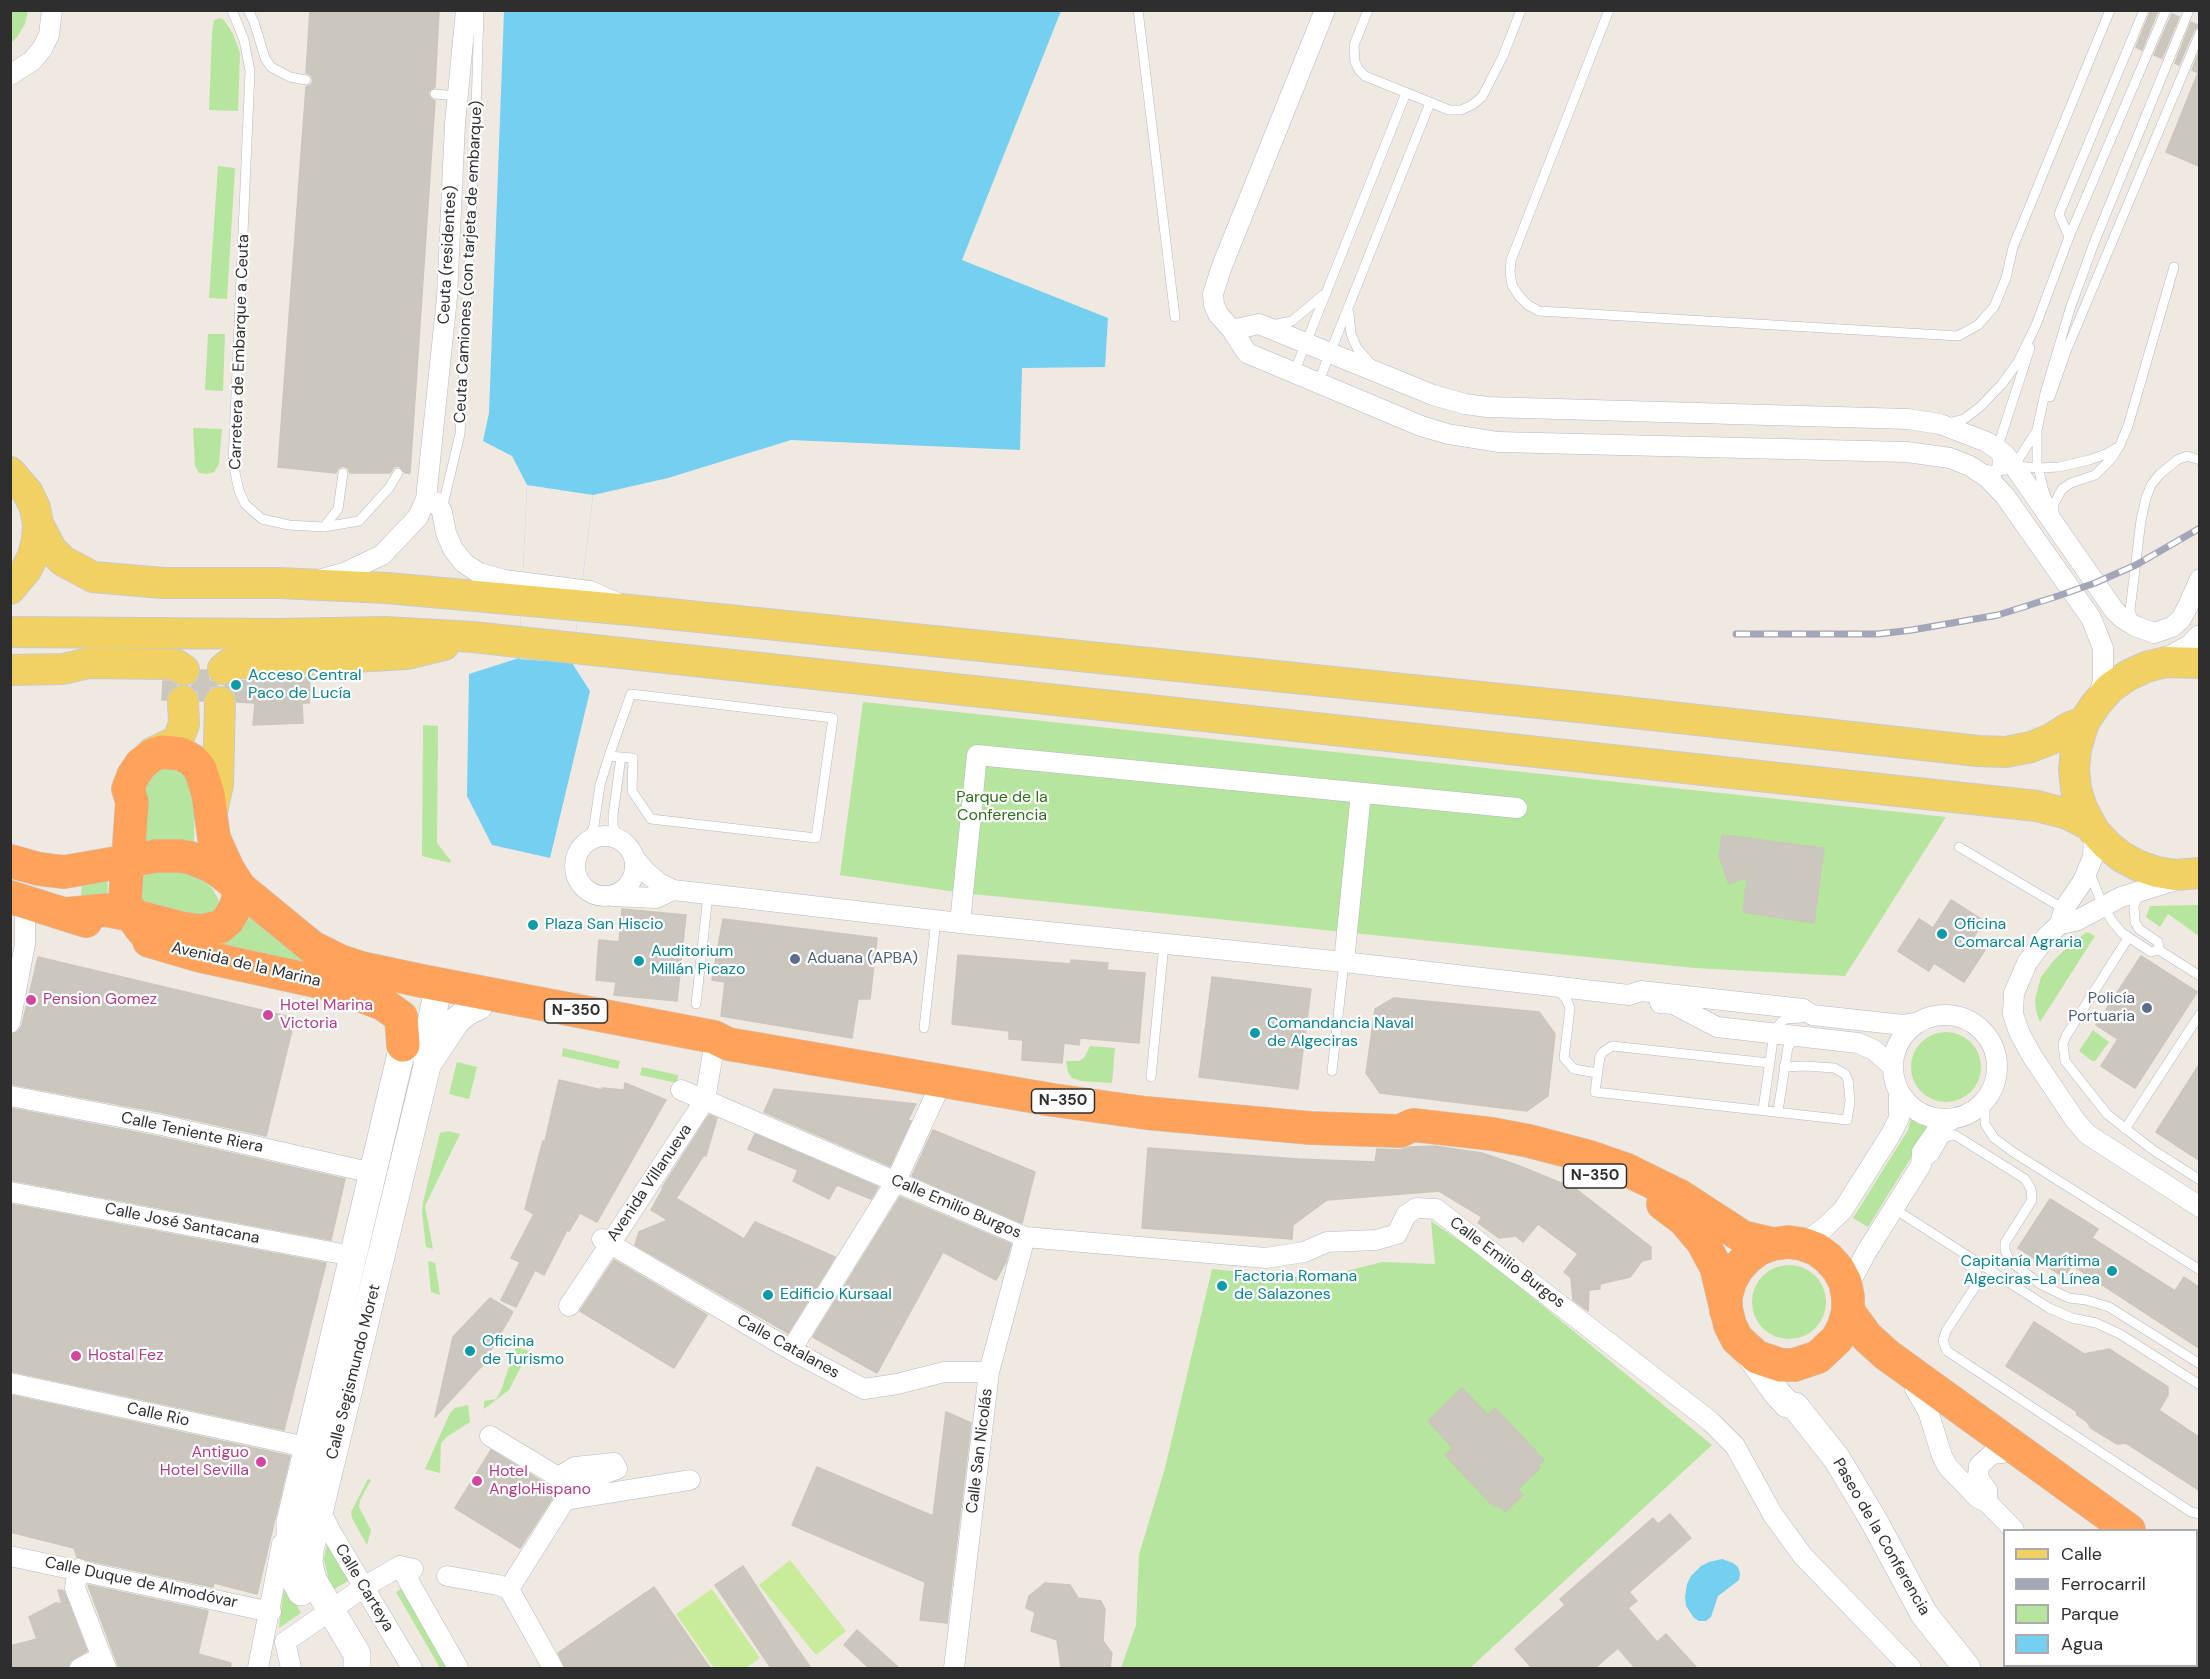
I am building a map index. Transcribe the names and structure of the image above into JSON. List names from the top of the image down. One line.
{"streets":{"highway":["Avenida de la Marina","N-350"],"main road":["Calle Segismundo Moret","Paseo de la Conferencia"],"street":["Ceuta (residentes)","Calle Teniente Riera","Avenida Villanueva","Calle Emilio Burgos","Calle José Santacana","Calle Catalanes","Calle Rio","Calle San Nicolás","Calle Duque de Almodóvar","Calle Carteya"],"lane":["Ceuta Camiones (con tarjeta de embarque)","Carretera de Embarque a Ceuta"]},"crossings":[["Avenida de la Marina","N-350"],["N-350","Avenida Villanueva"],["N-350","Calle Segismundo Moret"],["N-350","Paseo de la Conferencia"],["Calle Teniente Riera","Calle Segismundo Moret"],["Avenida Villanueva","Calle Emilio Burgos"],["Avenida Villanueva","Calle Catalanes"],["Calle Emilio Burgos","Calle San Nicolás"],["Calle José Santacana","Calle Segismundo Moret"],["Calle Catalanes","Calle San Nicolás"],["Calle Segismundo Moret","Calle Rio"],["Calle Segismundo Moret","Calle Carteya"]],"parks":["Parque de la Conferencia"],"places":["Acceso Central Paco de Lucía","Plaza San Hiscio","Oficina Comarcal Agraria","Aduana (APBA)","Auditorium Millán Picazo","Pension Gomez","Policía Portuaria","Hotel Marina Victoria","Comandancia Naval de Algeciras","Capitanía Marítima Algeciras-La Línea","Factoria Romana de Salazones","Edificio Kursaal","Oficina de Turismo","Hostal Fez","Antiguo Hotel Sevilla","Hotel AngloHispano"],"legend":["Calle","Ferrocarril","Parque","Agua"]}
